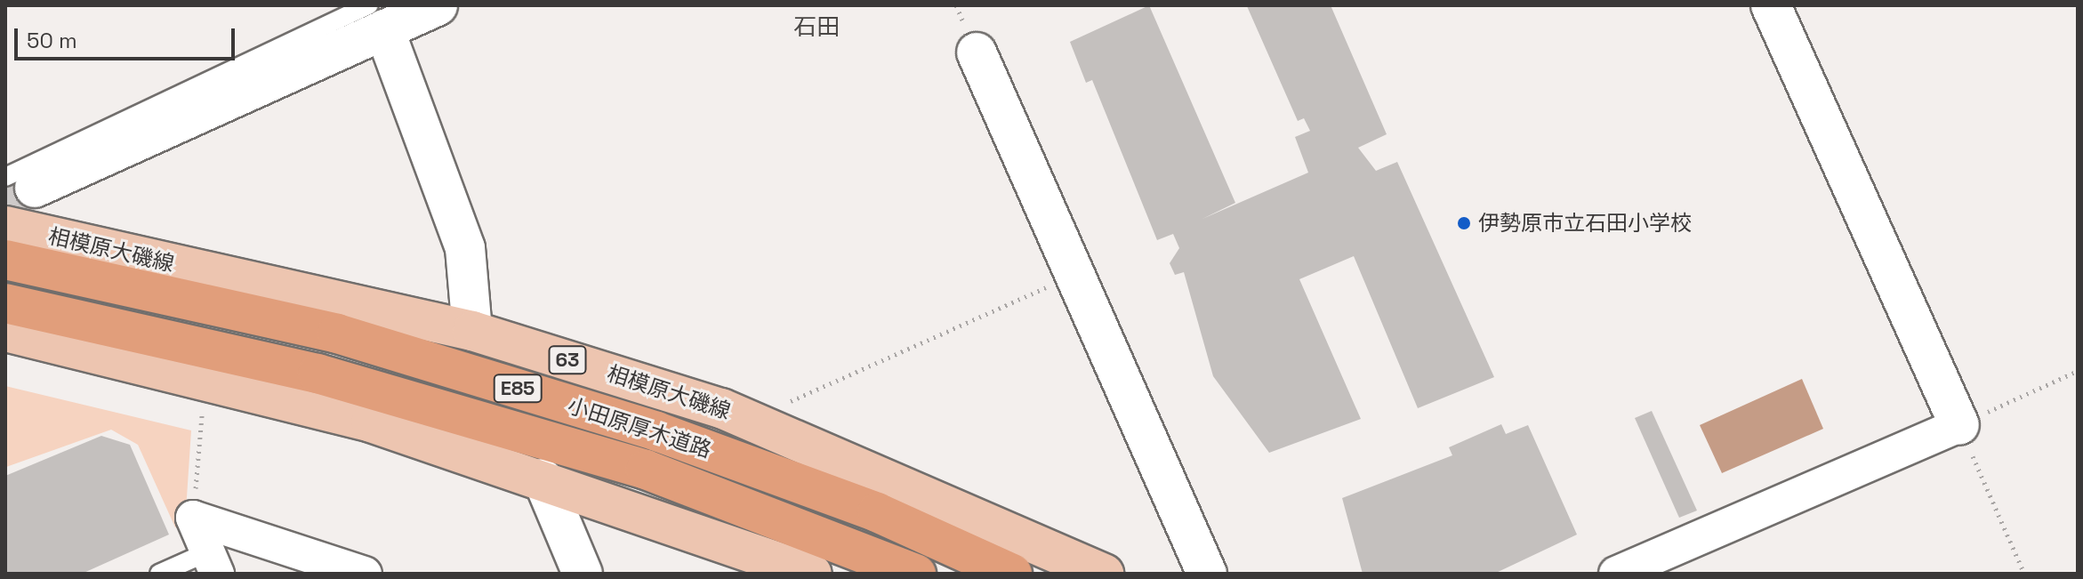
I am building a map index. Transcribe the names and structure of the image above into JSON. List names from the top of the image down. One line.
{"streets":{"highway":["E85","小田原厚木道路"],"main road":["相模原大磯線","63"]},"districts":["石田"],"places":["伊勢原市立石田小学校"],"scale_bar":"50 m"}
